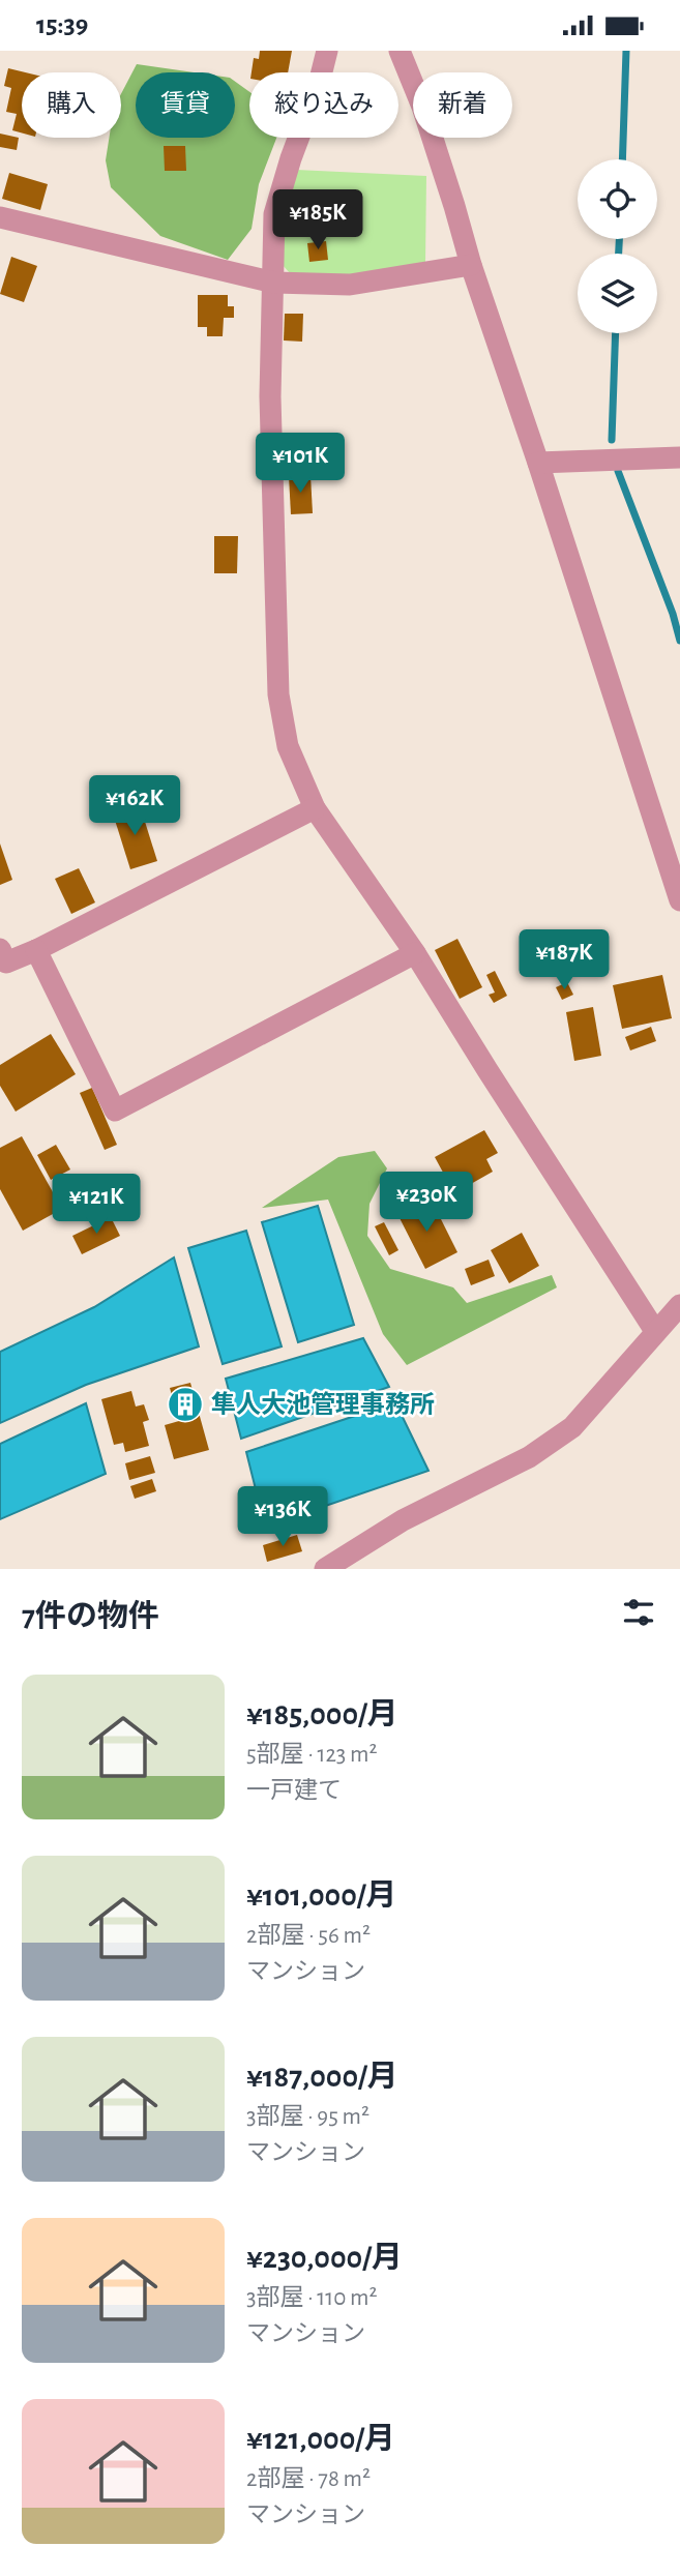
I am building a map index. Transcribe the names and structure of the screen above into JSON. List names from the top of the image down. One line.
{"places":{"building":["隼人大池管理事務所"]},"page":{"status":"15:39","chip":["購入","賃貸","絞り込み","新着"],"price":["¥185K","¥101K","¥162K","¥187K","¥230K","¥121K","¥136K"],"heading":"7件の物件","list":[{"name":"¥185,000/月","note":"5部屋 · 123 m² · 一戸建て"},{"name":"¥101,000/月","note":"2部屋 · 56 m² · マンション"},{"name":"¥187,000/月","note":"3部屋 · 95 m² · マンション"},{"name":"¥230,000/月","note":"3部屋 · 110 m² · マンション"},{"name":"¥121,000/月","note":"2部屋 · 78 m² · マンション"}]}}
